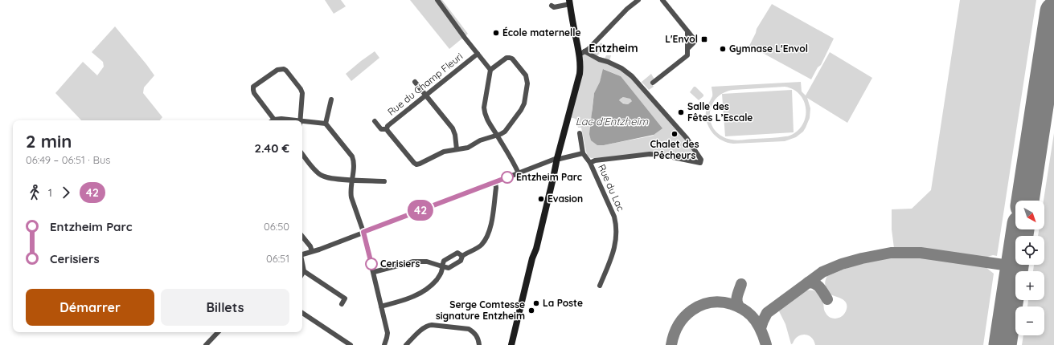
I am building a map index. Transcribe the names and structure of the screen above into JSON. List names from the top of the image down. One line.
{"streets":{"street":["Rue du Champ Fleuri","Rue du Lac"]},"districts":["Entzheim"],"water":["Lac d'Entzheim"],"places":{"other":["École maternelle","Gymnase L'Envol","Salle des Fêtes L’Escale","Chalet des Pêcheurs","Entzheim Parc","Evasion","Cerisiers","La Poste","Serge Comtesse signature Entzheim"],"transit":["L'Envol"]},"lines":["bus line 42"],"north":"bottom right","page":{"on_map":"42","heading":["2 min","06:49 – 06:51 · Bus","2.40 €"],"legs":["1","42"],"map_buttons":["+","−"],"list":[{"name":"Entzheim Parc","value":"06:50"},{"name":"Cerisiers","value":"06:51"}],"buttons":["Démarrer","Billets"]}}
